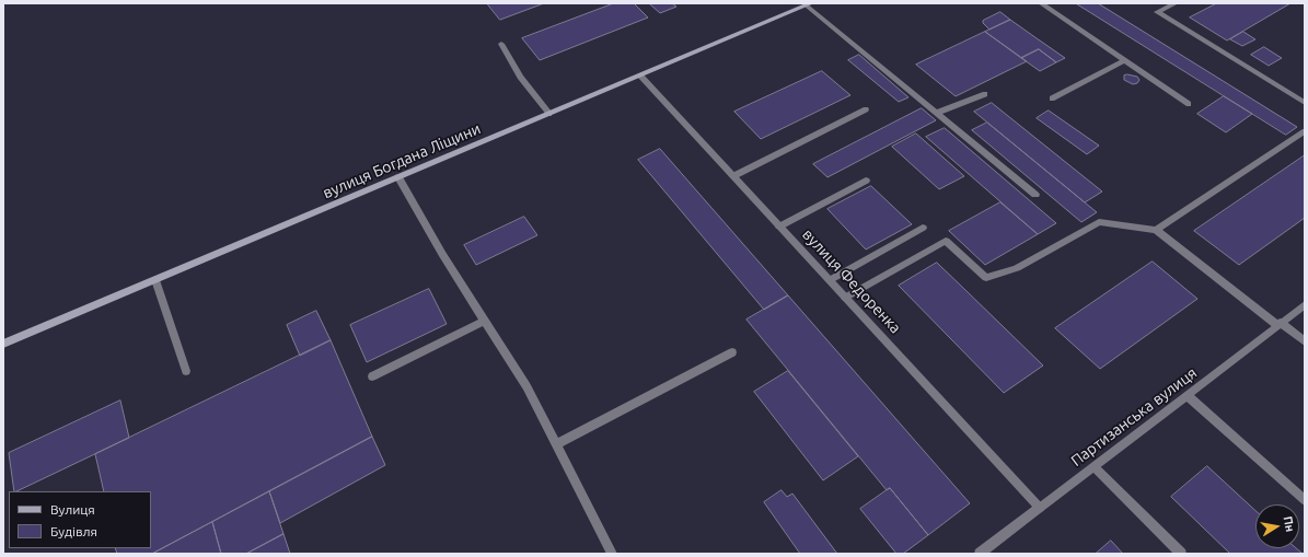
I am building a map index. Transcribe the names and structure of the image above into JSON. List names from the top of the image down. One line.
{"streets":{"main road":["вулиця Богдана Ліщини"],"street":["вулиця Федоренка","Партизанська вулиця"]},"crossings":[["вулиця Богдана Ліщини","вулиця Федоренка"],["вулиця Федоренка","Партизанська вулиця"]],"legend":["Вулиця","Будівля"],"north":"right"}
